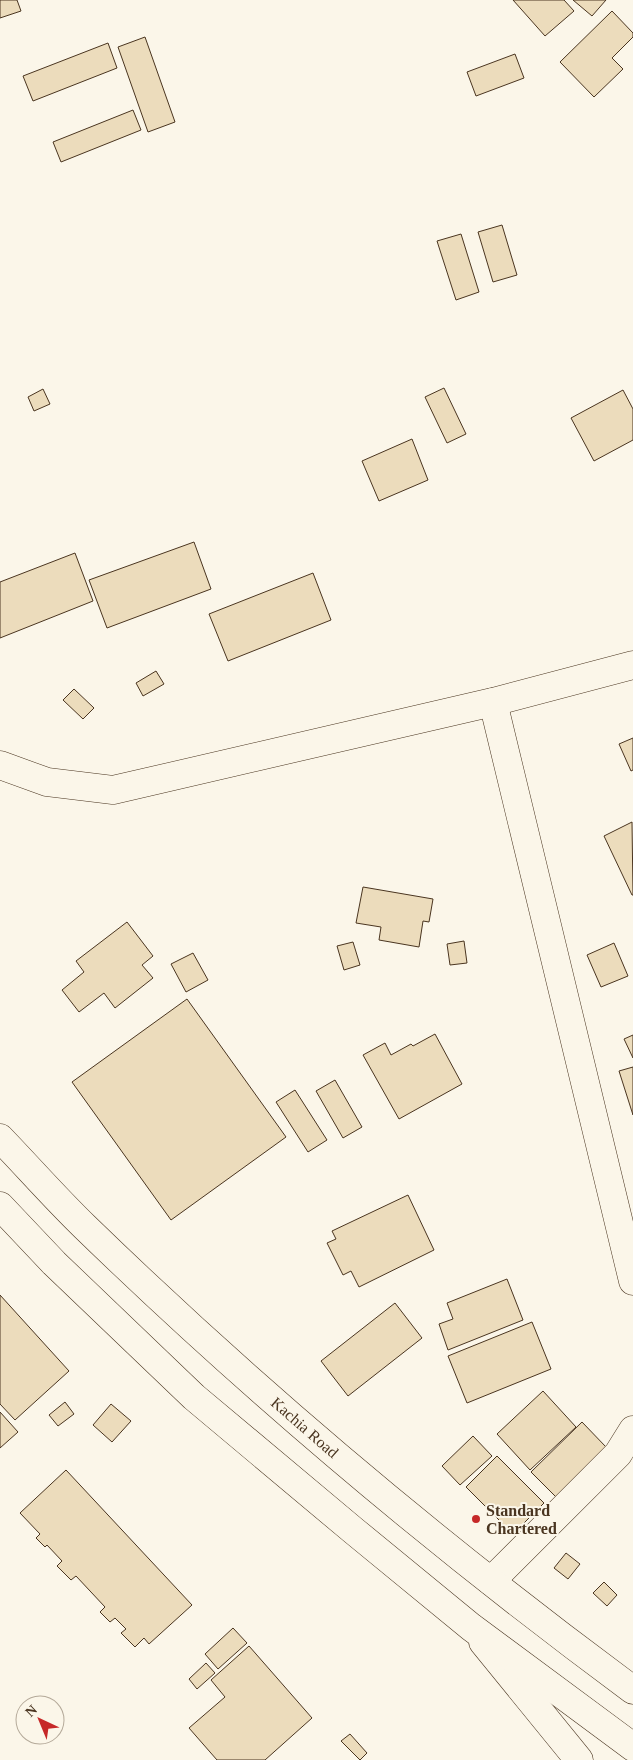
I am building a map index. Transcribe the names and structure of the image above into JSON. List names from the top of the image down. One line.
{"streets":{"main road":["Kachia Road"]},"places":["Standard Chartered"],"north":"top left"}
